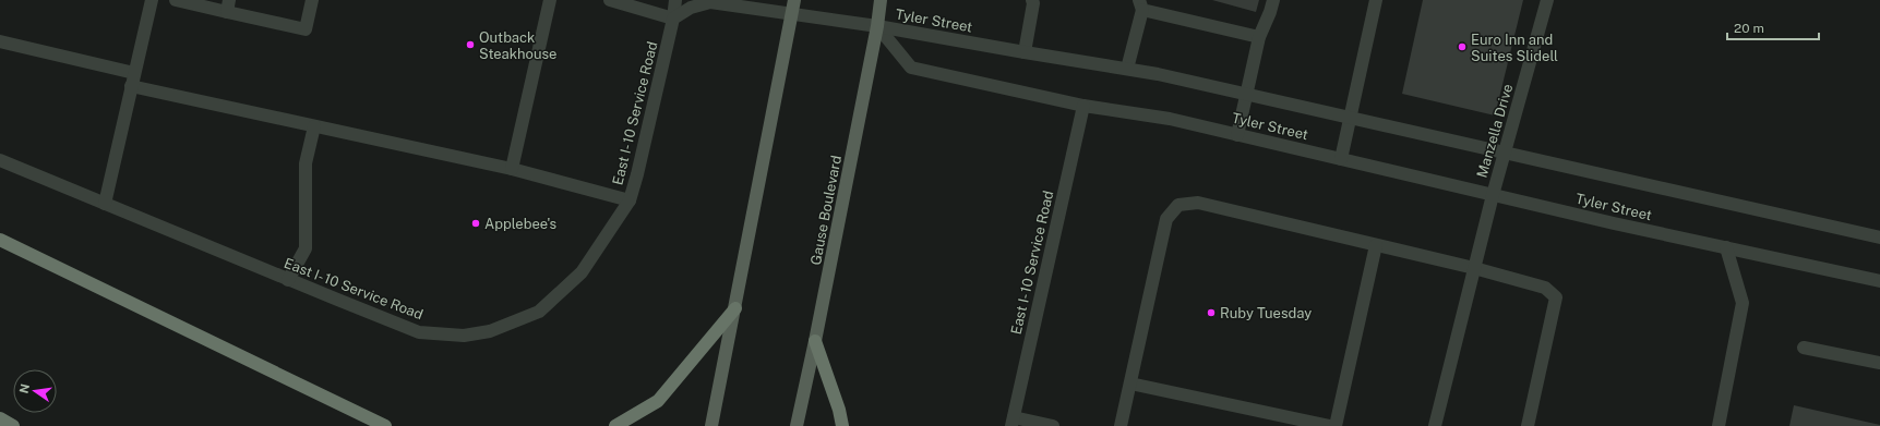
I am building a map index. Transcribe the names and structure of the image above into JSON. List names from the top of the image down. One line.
{"streets":{"main road":["Gause Boulevard"],"street":["Tyler Street","East I- 10 Service Road","Manzella Drive"]},"crossings":[["Tyler Street","East I- 10 Service Road"],["Tyler Street","Manzella Drive"],["Tyler Street","Gause Boulevard"]],"places":["Outback Steakhouse","Euro Inn and Suites Slidell","Applebee's","Ruby Tuesday"],"scale_bar":"20 m","north":"left"}
